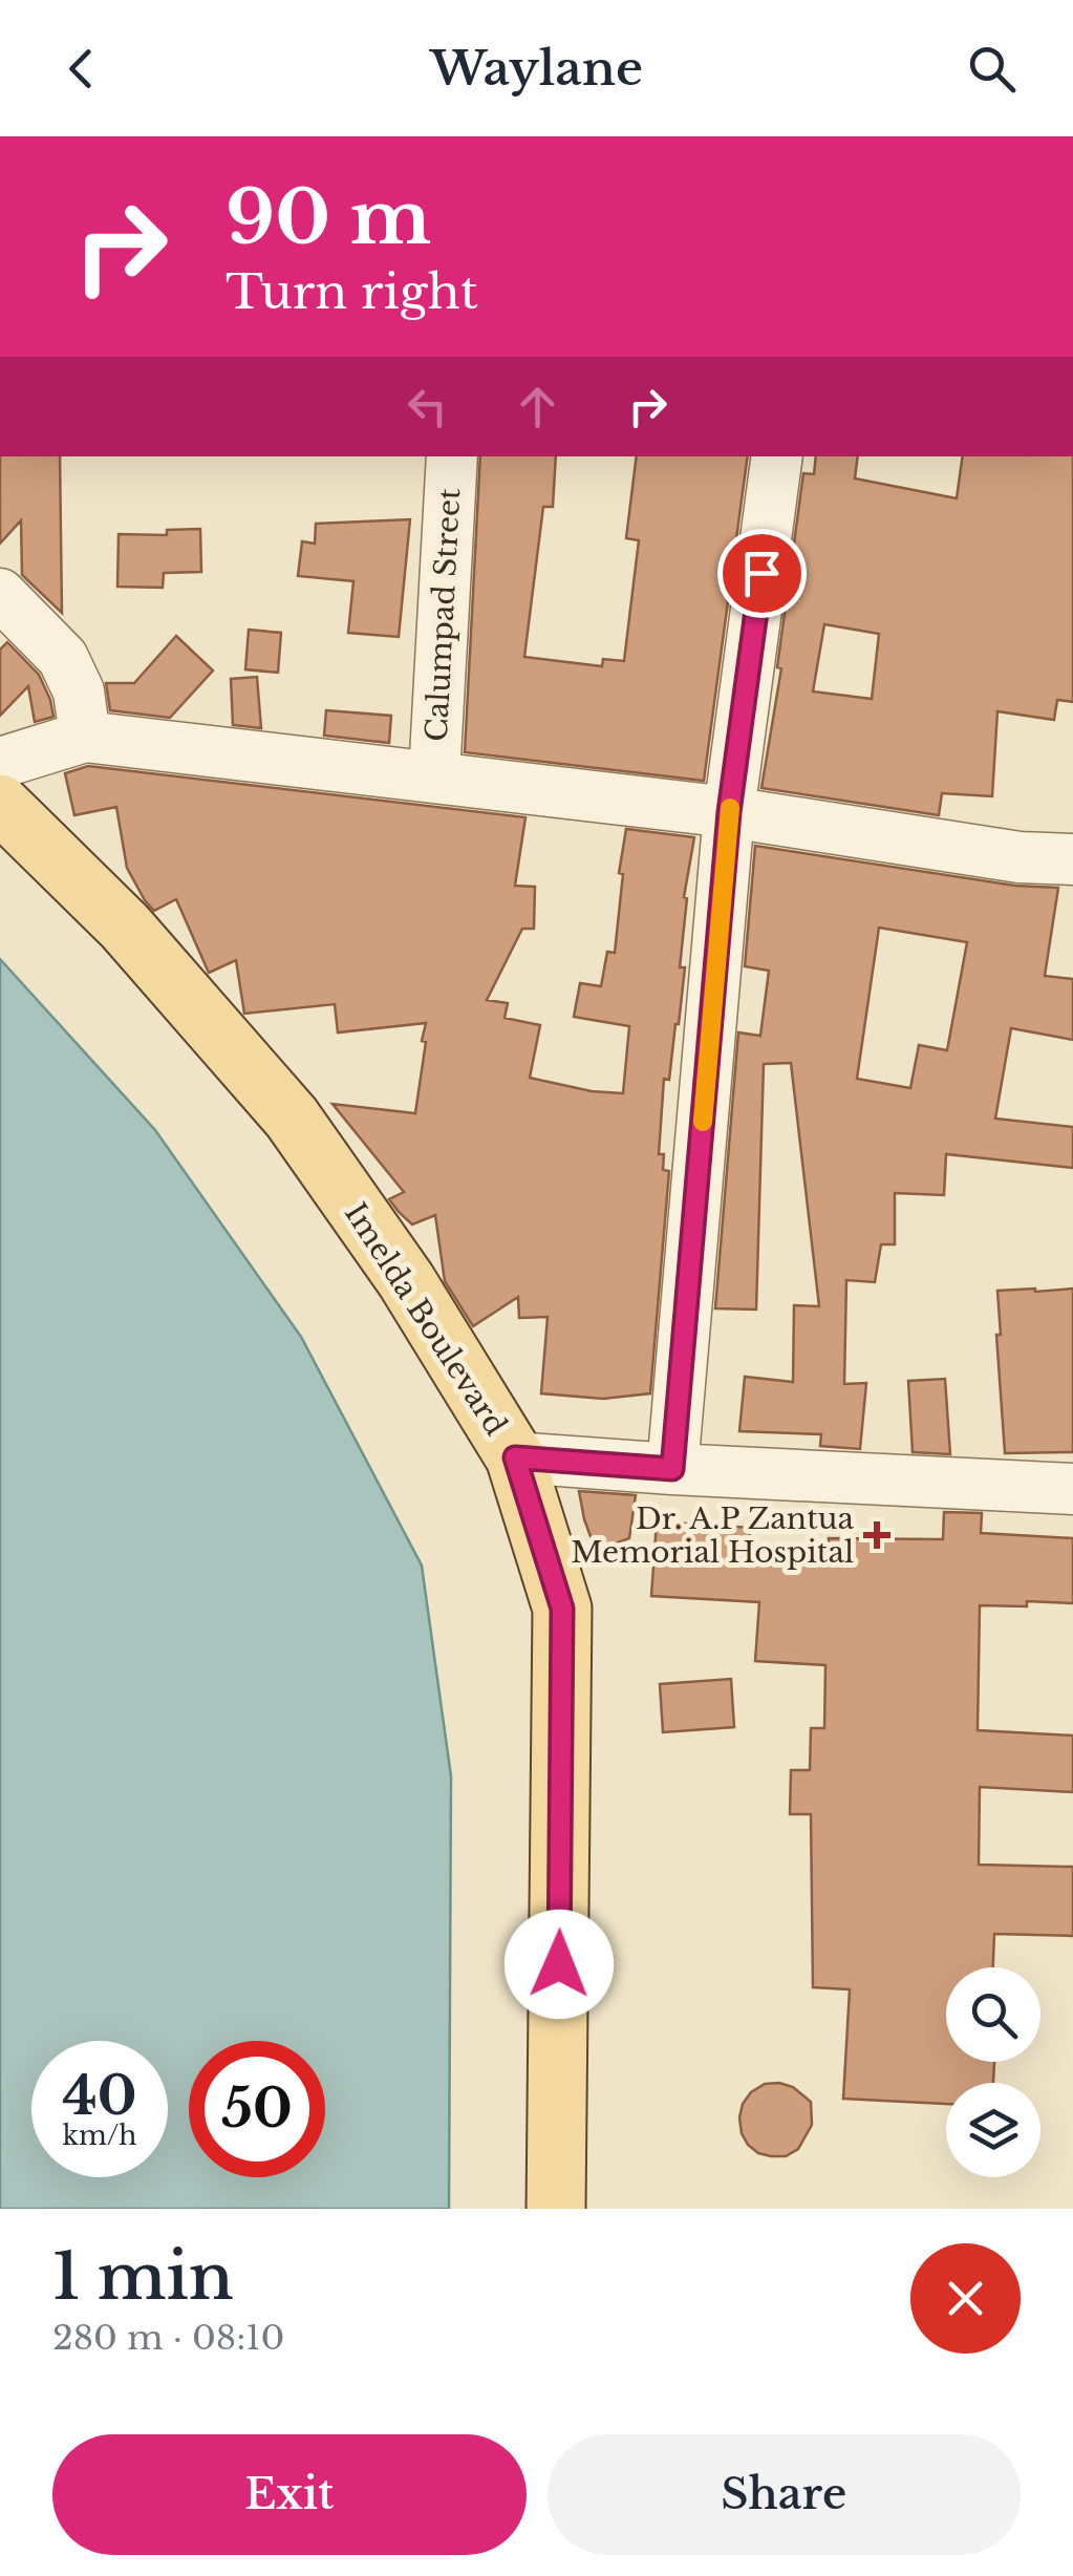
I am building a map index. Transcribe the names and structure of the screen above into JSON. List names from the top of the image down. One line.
{"streets":{"main road":["Imelda Boulevard"],"street":["Calumpad Street"]},"places":{"health":["Dr. A.P Zantua Memorial Hospital"]},"page":{"header":"Waylane","turn":["90 m","Turn right"],"speed":"40 km/h","limit":"50","heading":["1 min","280 m · 08:10"],"buttons":["Exit","Share"]}}
